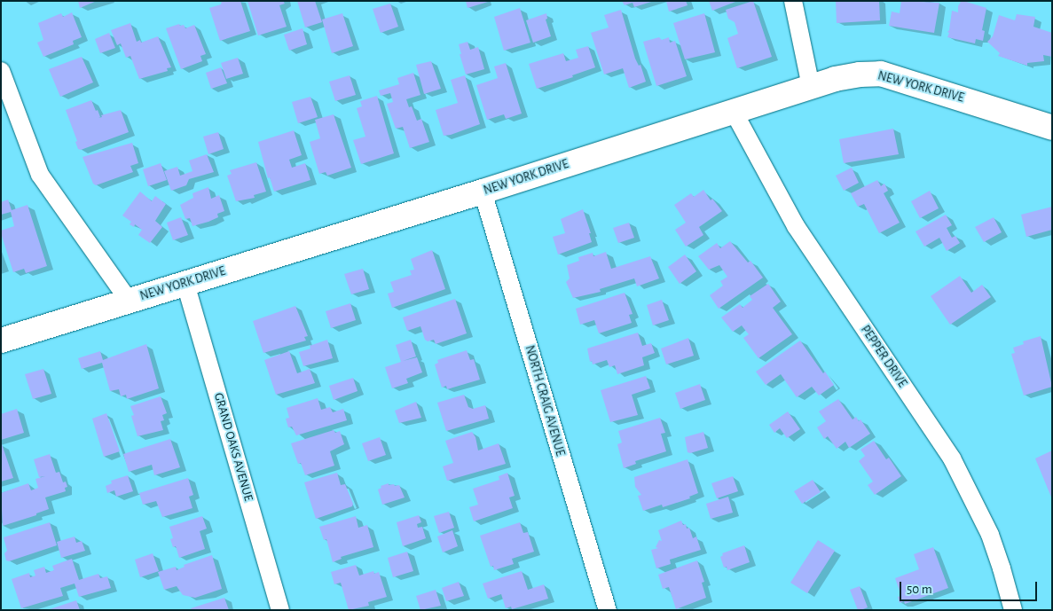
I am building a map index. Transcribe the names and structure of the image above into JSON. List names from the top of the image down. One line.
{"streets":{"street":["NEW YORK DRIVE","PEPPER DRIVE","NORTH CRAIG AVENUE","GRAND OAKS AVENUE"]},"crossings":[["NEW YORK DRIVE","PEPPER DRIVE"],["NEW YORK DRIVE","NORTH CRAIG AVENUE"],["NEW YORK DRIVE","GRAND OAKS AVENUE"]],"scale_bar":"50 m"}
